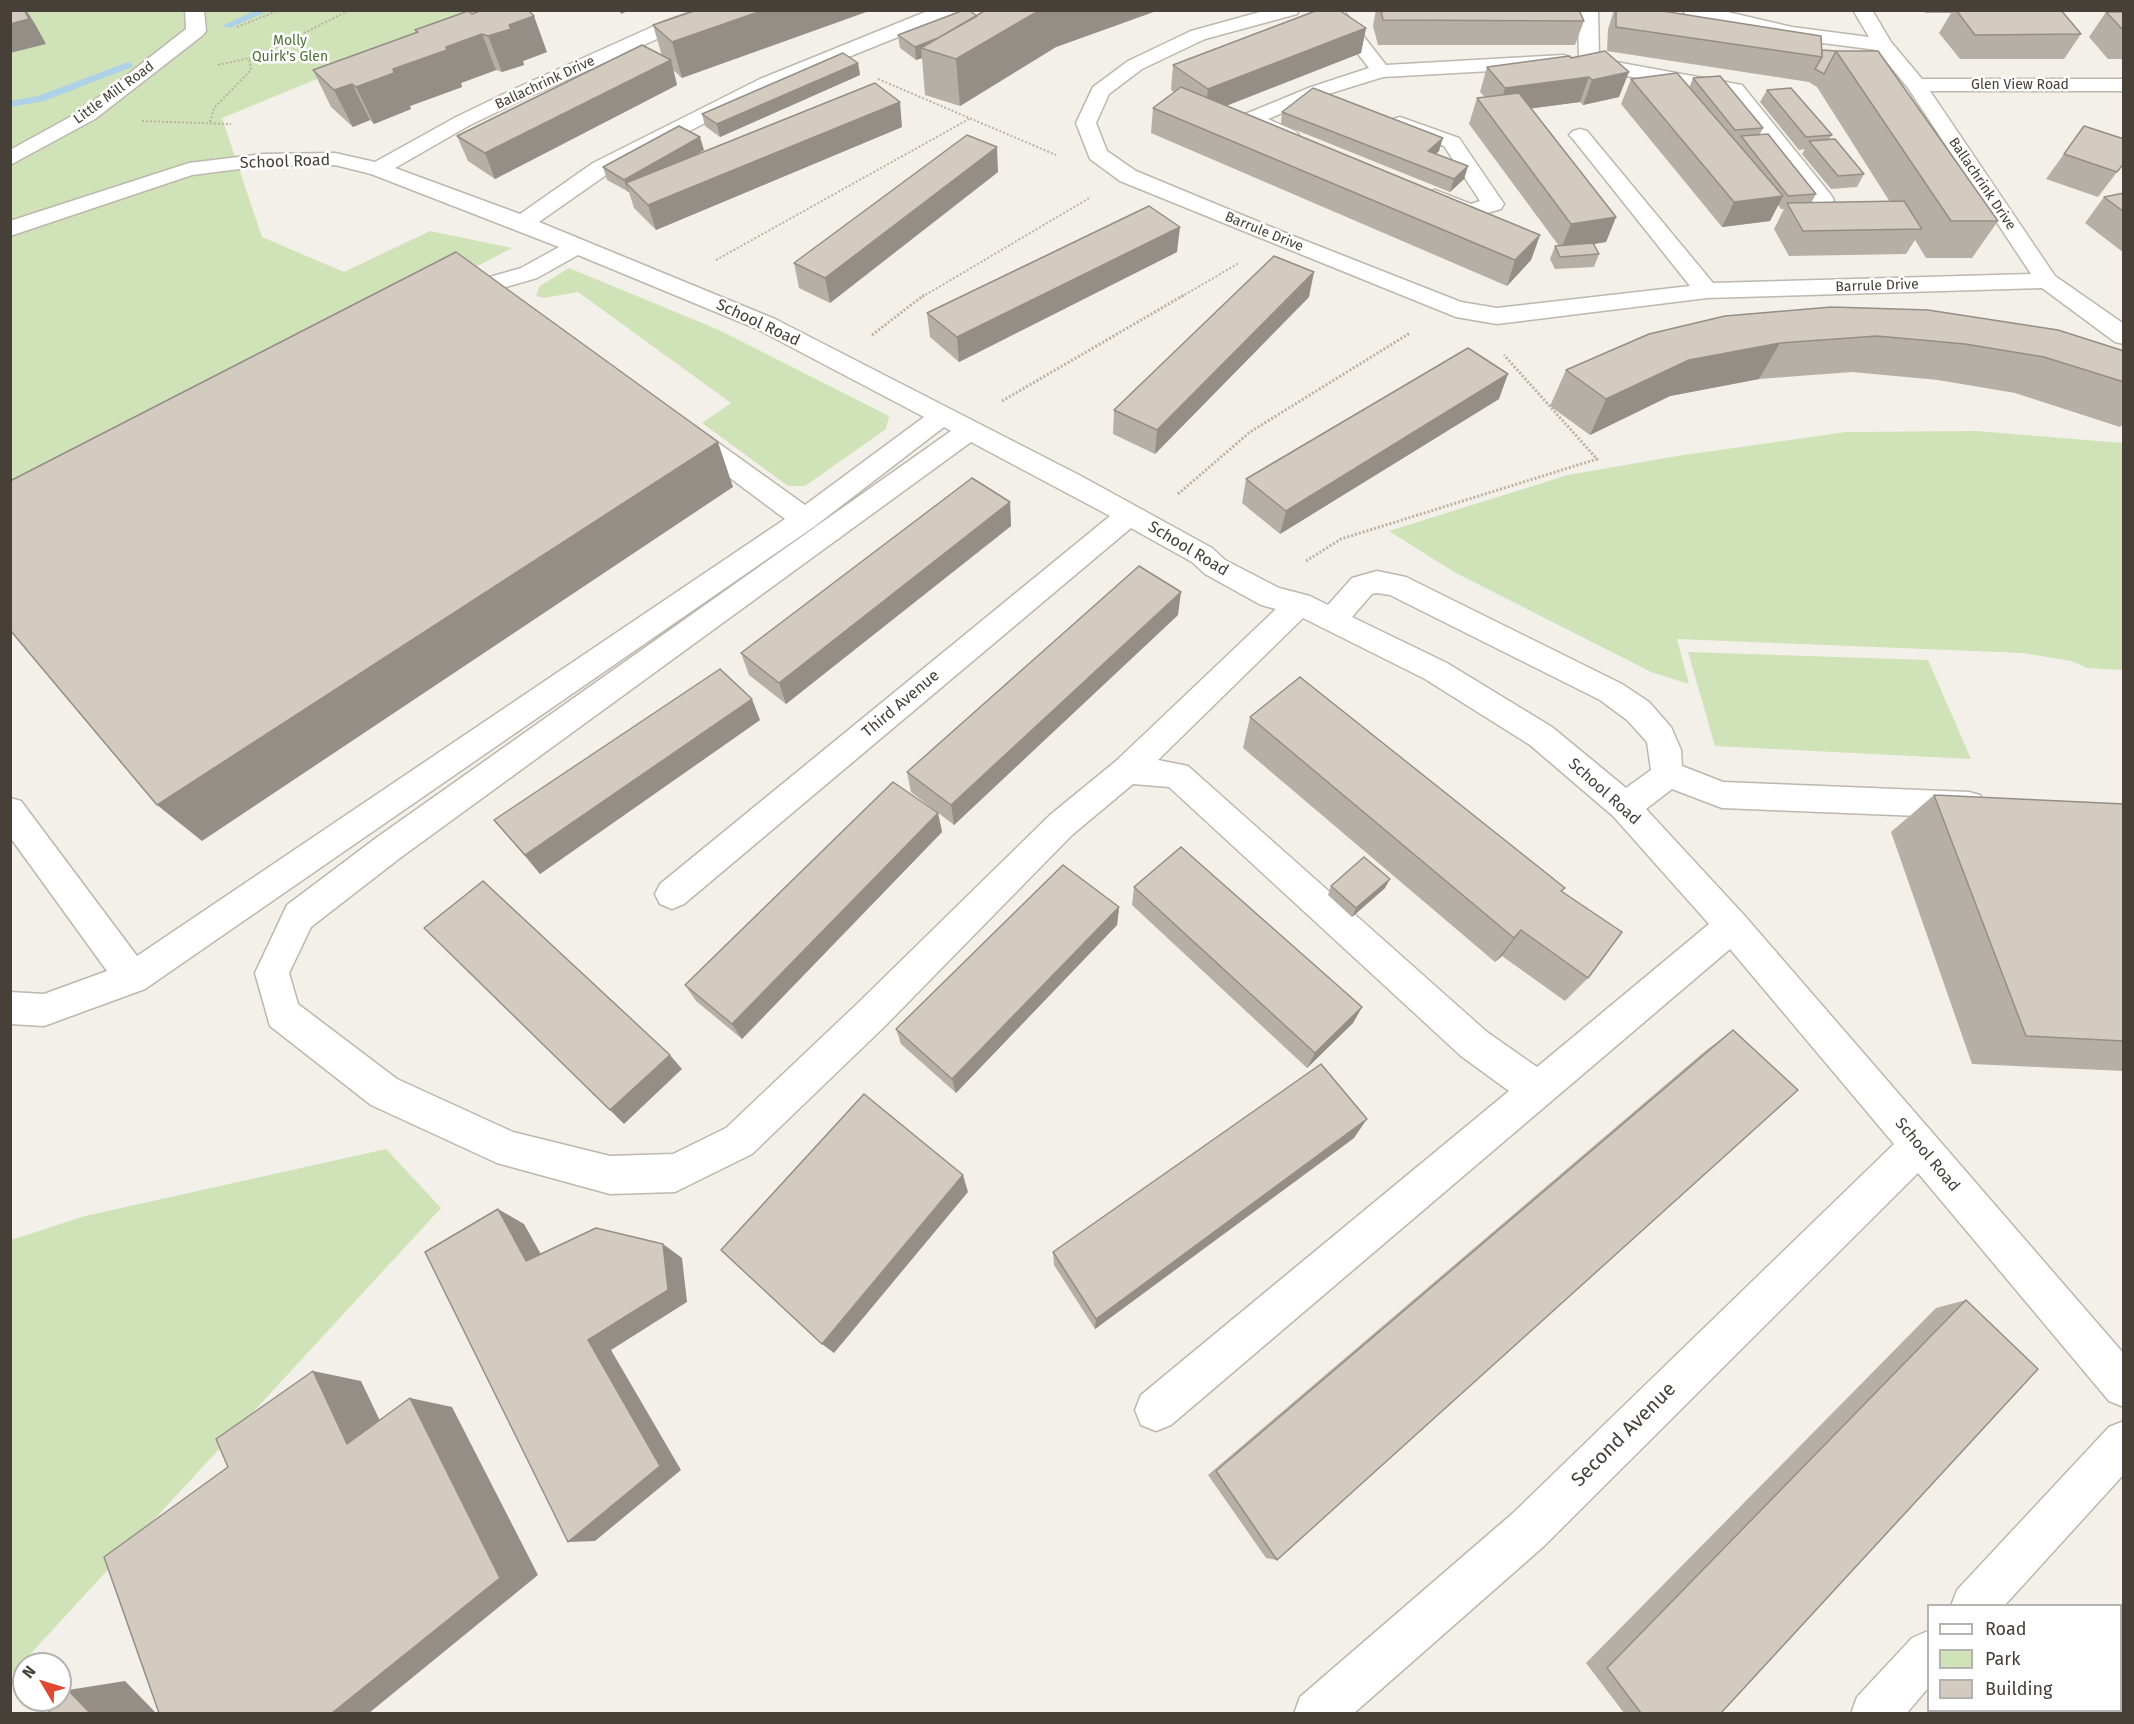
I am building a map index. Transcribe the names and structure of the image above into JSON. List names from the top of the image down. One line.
{"streets":{"street":["Ballachrink Drive","Glen View Road","Little Mill Road","School Road","Barrule Drive","Third Avenue","Second Avenue"]},"crossings":[["Ballachrink Drive","Glen View Road"],["Ballachrink Drive","School Road"],["Ballachrink Drive","Barrule Drive"],["School Road","Third Avenue"],["School Road","Second Avenue"]],"parks":["Molly Quirk's Glen"],"legend":["Road","Park","Building"],"north":"top left"}
